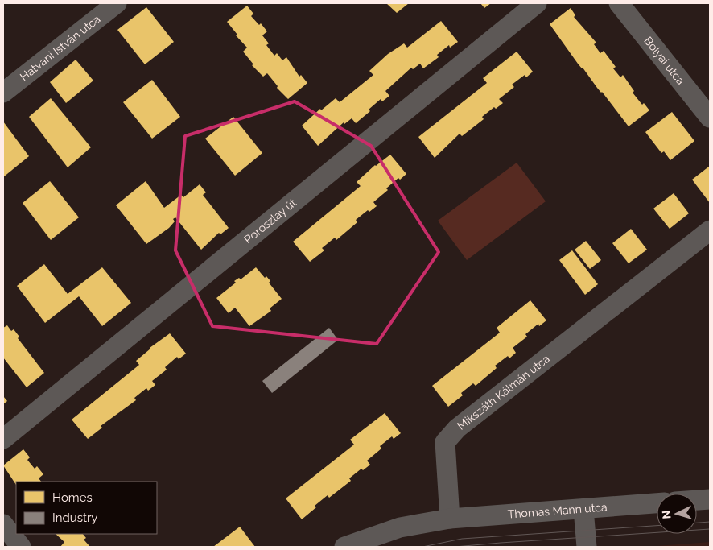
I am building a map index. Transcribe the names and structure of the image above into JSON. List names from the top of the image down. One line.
{"streets":{"street":["Hatvani István utca","Bolyai utca","Poroszlay út","Mikszáth Kálmán utca","Thomas Mann utca"]},"crossings":[["Mikszáth Kálmán utca","Thomas Mann utca"]],"legend":["Homes","Industry"],"north":"left"}
